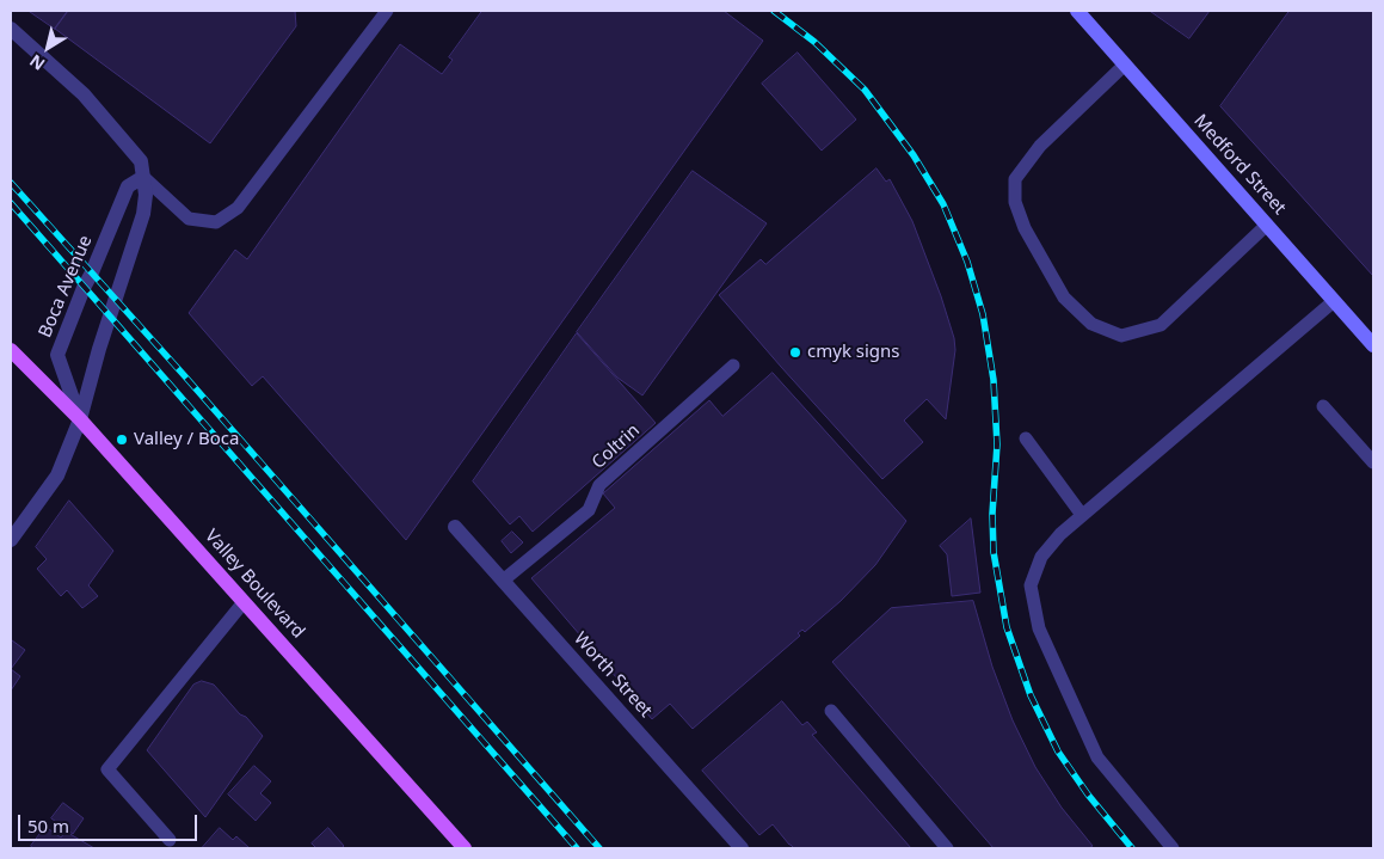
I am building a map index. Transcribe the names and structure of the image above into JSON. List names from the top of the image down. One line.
{"streets":{"main road":["Medford Street","Valley Boulevard"],"street":["Boca Avenue","Worth Street"],"lane":["Coltrin"]},"crossings":[["Boca Avenue","Valley Boulevard"],["Coltrin","Worth Street"]],"places":["cmyk signs","Valley / Boca"],"scale_bar":"50 m","north":"bottom left"}
